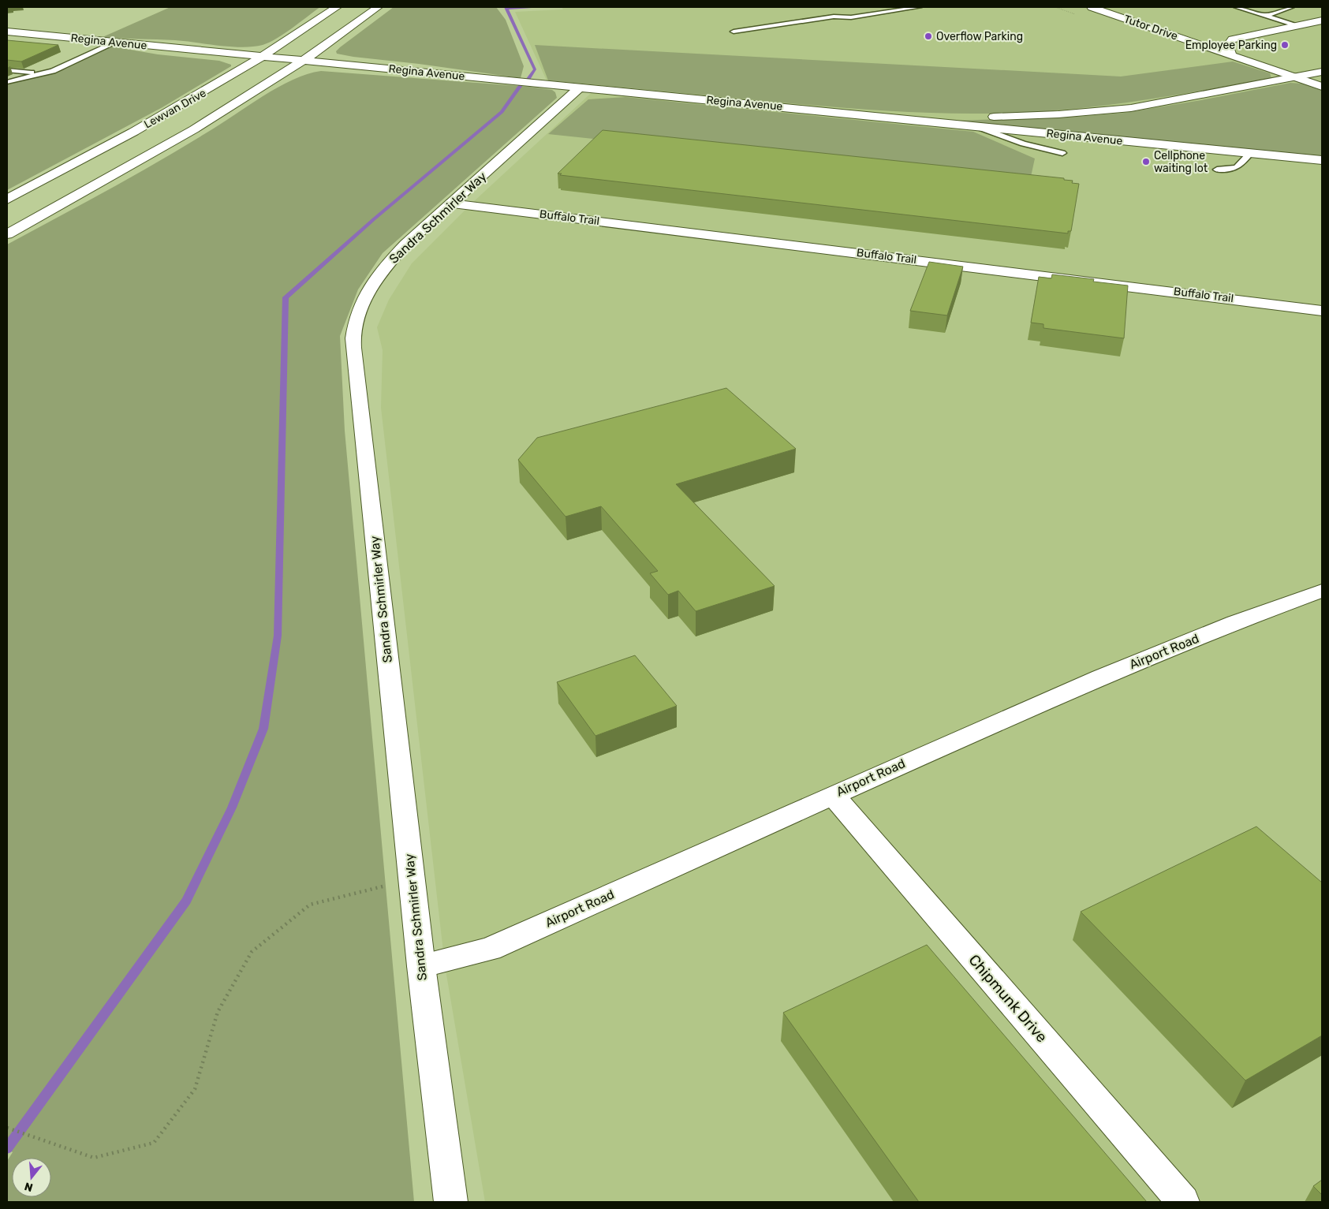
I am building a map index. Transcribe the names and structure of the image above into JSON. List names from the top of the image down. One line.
{"streets":{"street":["Tutor Drive","Regina Avenue","Lewvan Drive","Sandra Schmirler Way","Buffalo Trail","Airport Road","Chipmunk Drive"]},"crossings":[["Tutor Drive","Regina Avenue"],["Regina Avenue","Lewvan Drive"],["Regina Avenue","Sandra Schmirler Way"],["Sandra Schmirler Way","Buffalo Trail"],["Sandra Schmirler Way","Airport Road"],["Airport Road","Chipmunk Drive"]],"places":["Overflow Parking","Employee Parking","Cellphone waiting lot"],"north":"bottom"}
